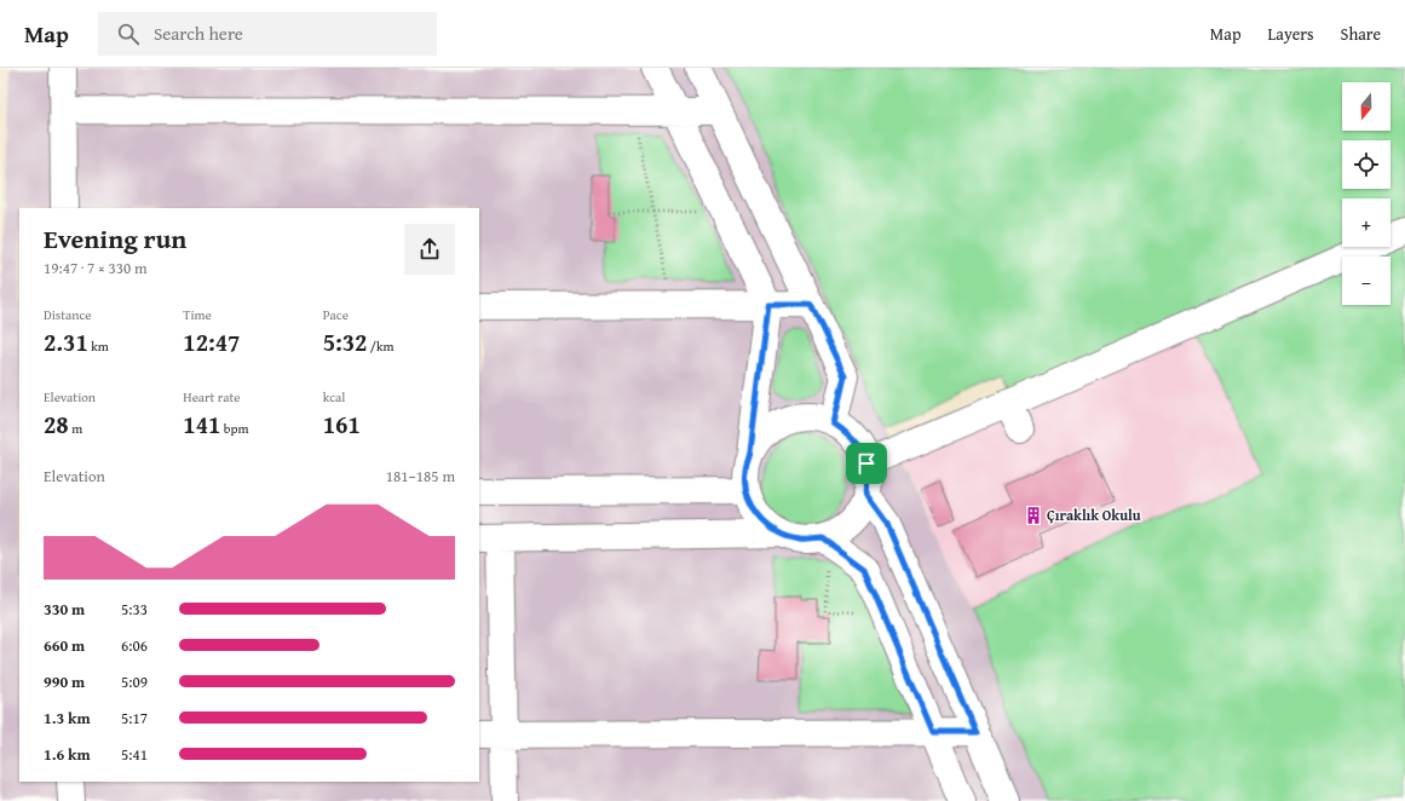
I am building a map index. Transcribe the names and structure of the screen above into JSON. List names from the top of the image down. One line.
{"places":{"building":["Çıraklık Okulu"]},"north":"bottom","page":{"header":"Map","search":"Search here","nav":["Map","Layers","Share"],"map_buttons":["+","−"],"heading":["Evening run","19:47 · 7 × 330 m"],"stats":[["Distance","2.31 km"],["Time","12:47"],["Pace","5:32 /km"],["Elevation","28 m"],["Heart rate","141 bpm"],["kcal","161"]],"chart":["Elevation","181–185 m"],"list":[{"name":"330 m","note":"5:33"},{"name":"660 m","note":"6:06"},{"name":"990 m","note":"5:09"},{"name":"1.3 km","note":"5:17"},{"name":"1.6 km","note":"5:41"}]}}
